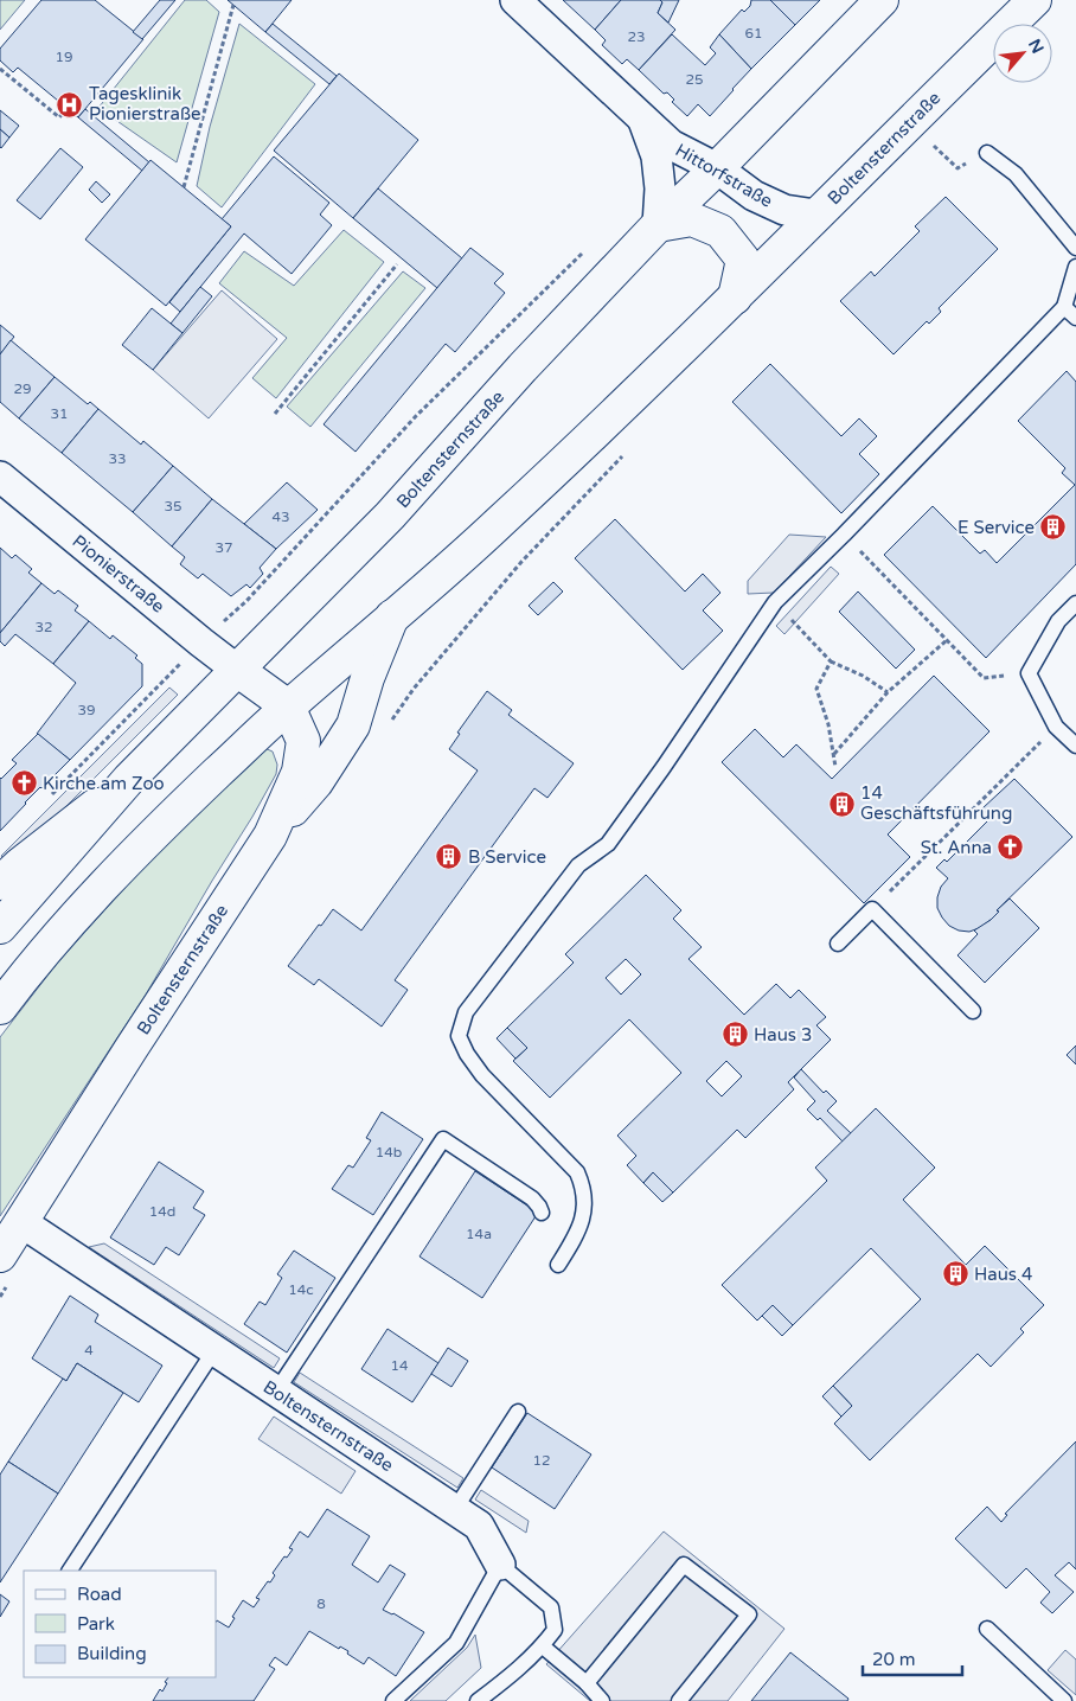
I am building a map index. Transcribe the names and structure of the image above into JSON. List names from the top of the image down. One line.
{"streets":{"main road":["Boltensternstraße"],"street":["Hittorfstraße","Pionierstraße"]},"crossings":[["Boltensternstraße","Hittorfstraße"],["Boltensternstraße","Pionierstraße"]],"places":{"hospital":["Tagesklinik Pionierstraße"],"building":["E Service","14 Geschäftsführung","B Service","Haus 3","Haus 4"],"church":["Kirche am Zoo","St. Anna"]},"house_numbers":["61","23","19","25","29","31","33","35","43","37","32","39","14b","14d","14a","14c","4","14","12","8"],"legend":["Road","Park","Building"],"scale_bar":"20 m","north":"top right"}
